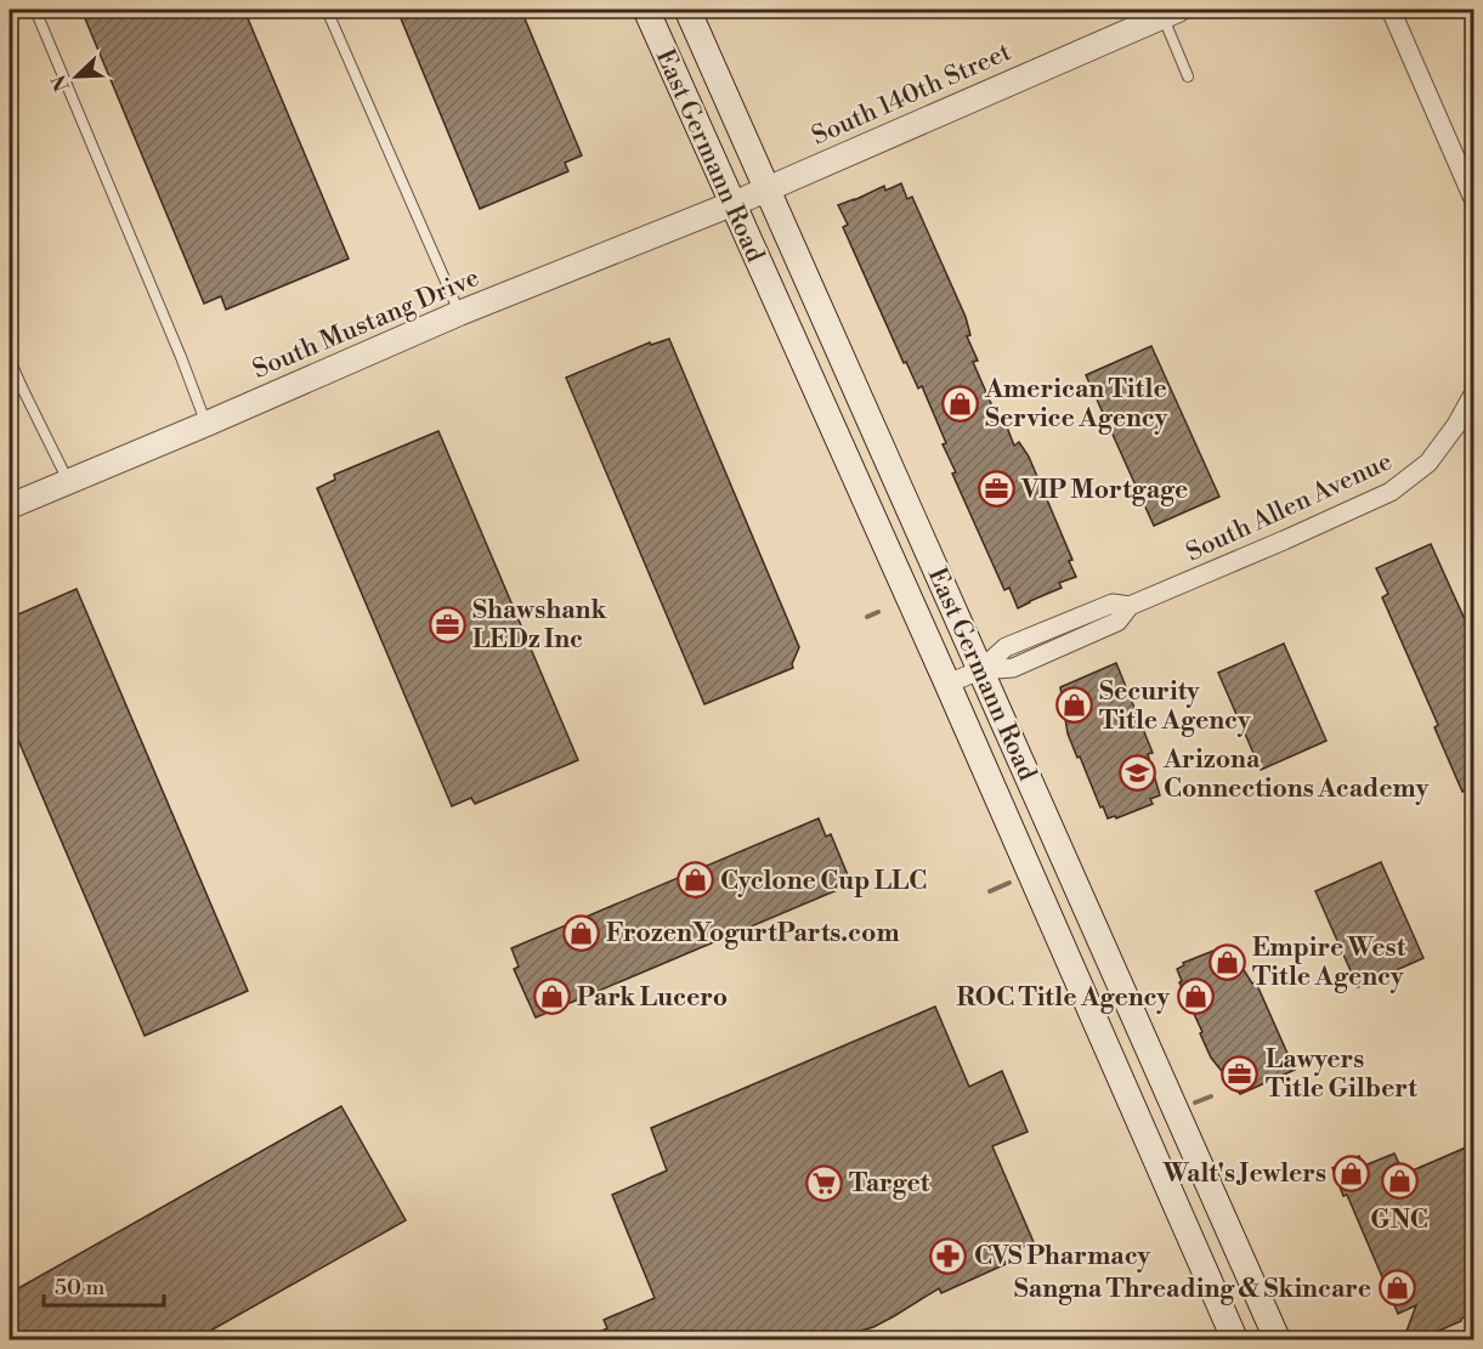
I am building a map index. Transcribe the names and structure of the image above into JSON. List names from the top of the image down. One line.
{"streets":{"main road":["East Germann Road"],"street":["South 140th Street","South Mustang Drive","South Allen Avenue"]},"crossings":[["South 140th Street","East Germann Road"],["South 140th Street","South Mustang Drive"],["East Germann Road","South Mustang Drive"],["East Germann Road","South Allen Avenue"]],"places":{"shop":["American Title Service Agency","Security Title Agency","Cyclone Cup LLC","FrozenYogurtParts.com","Empire West Title Agency","Park Lucero","ROC Title Agency","Walt's Jewlers","GNC","Sangna Threading & Skincare"],"office":["VIP Mortgage","Shawshank LEDz Inc","Lawyers Title Gilbert"],"school or university":["Arizona Connections Academy"],"supermarket":["Target"],"pharmacy":["CVS Pharmacy"]},"scale_bar":"50 m","north":"bottom left"}
